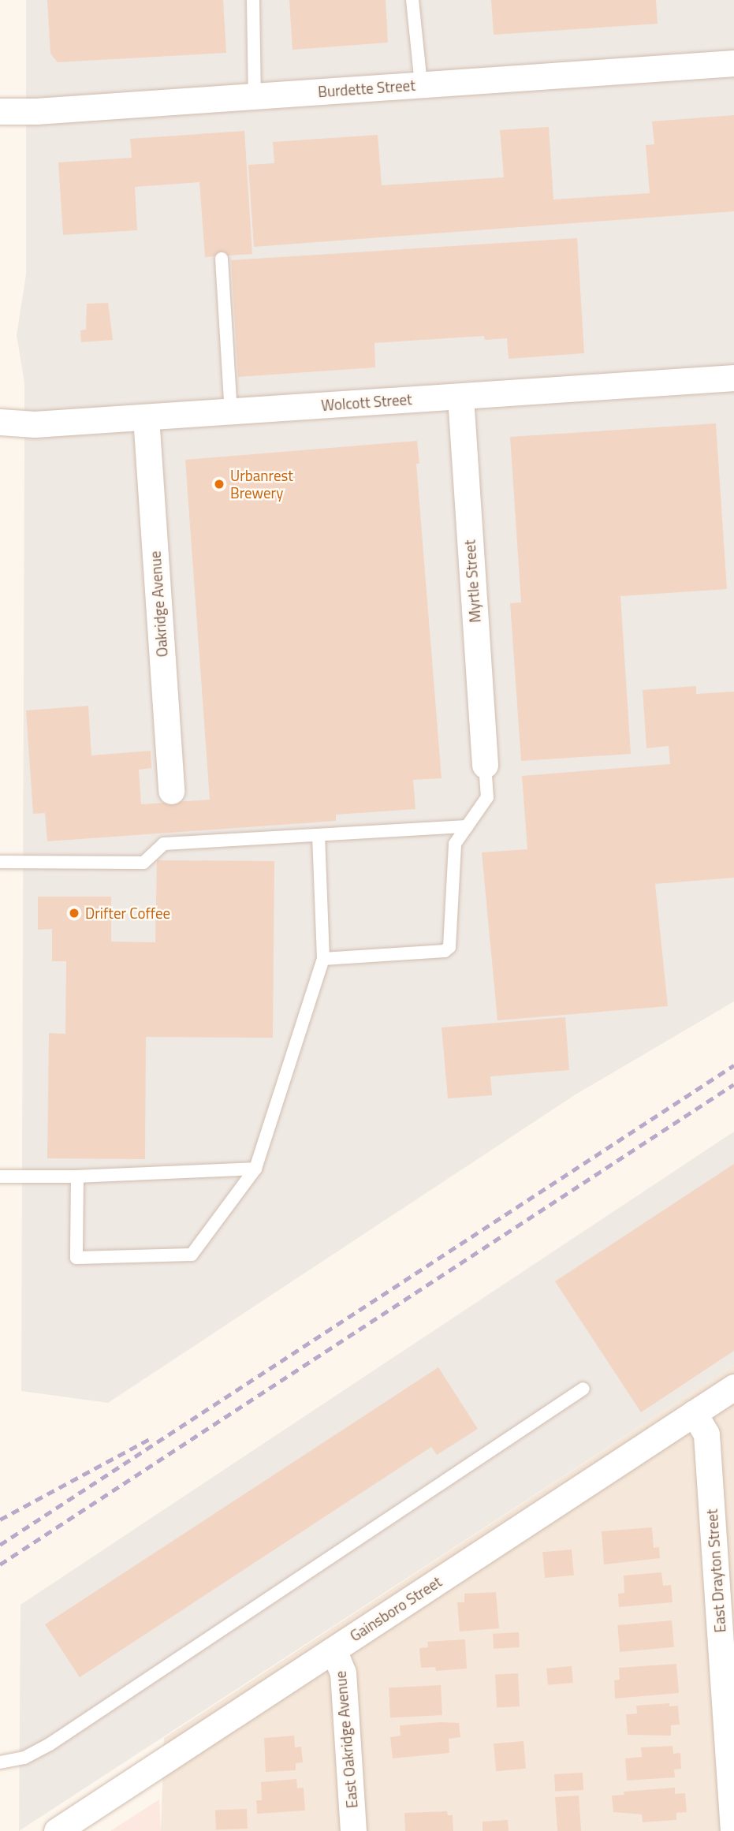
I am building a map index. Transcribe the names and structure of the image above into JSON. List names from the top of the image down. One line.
{"streets":{"street":["Burdette Street","Wolcott Street","Myrtle Street","Oakridge Avenue","East Drayton Street","Gainsboro Street","East Oakridge Avenue"]},"crossings":[["Wolcott Street","Myrtle Street"],["Wolcott Street","Oakridge Avenue"],["East Drayton Street","Gainsboro Street"],["Gainsboro Street","East Oakridge Avenue"]],"places":["Urbanrest Brewery","Drifter Coffee"]}
